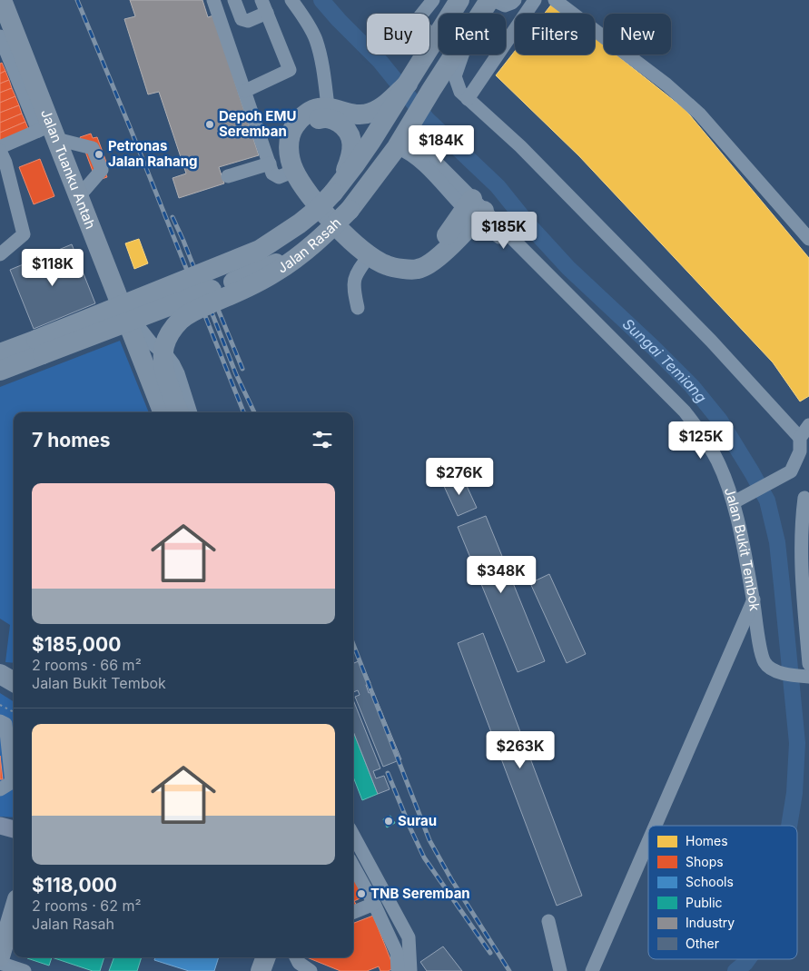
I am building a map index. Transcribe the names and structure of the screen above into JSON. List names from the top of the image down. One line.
{"streets":{"highway":["Jalan Tuanku Antah","Jalan Rasah"],"street":["Jalan Bukit Tembok"]},"crossings":[["Jalan Rasah","Jalan Bukit Tembok"]],"water":["Sungai Temiang"],"places":["Depoh EMU Seremban","Petronas Jalan Rahang","Surau","TNB Seremban"],"legend":["Homes","Shops","Schools","Public","Industry","Other"],"page":{"chip":["Buy","Rent","Filters","New"],"price":["$184K","$185K","$118K","$125K","$276K","$348K","$263K"],"heading":"7 homes","list":[{"name":"$185,000","note":"2 rooms · 66 m² · Jalan Bukit Tembok"},{"name":"$118,000","note":"2 rooms · 62 m² · Jalan Rasah"}]}}
